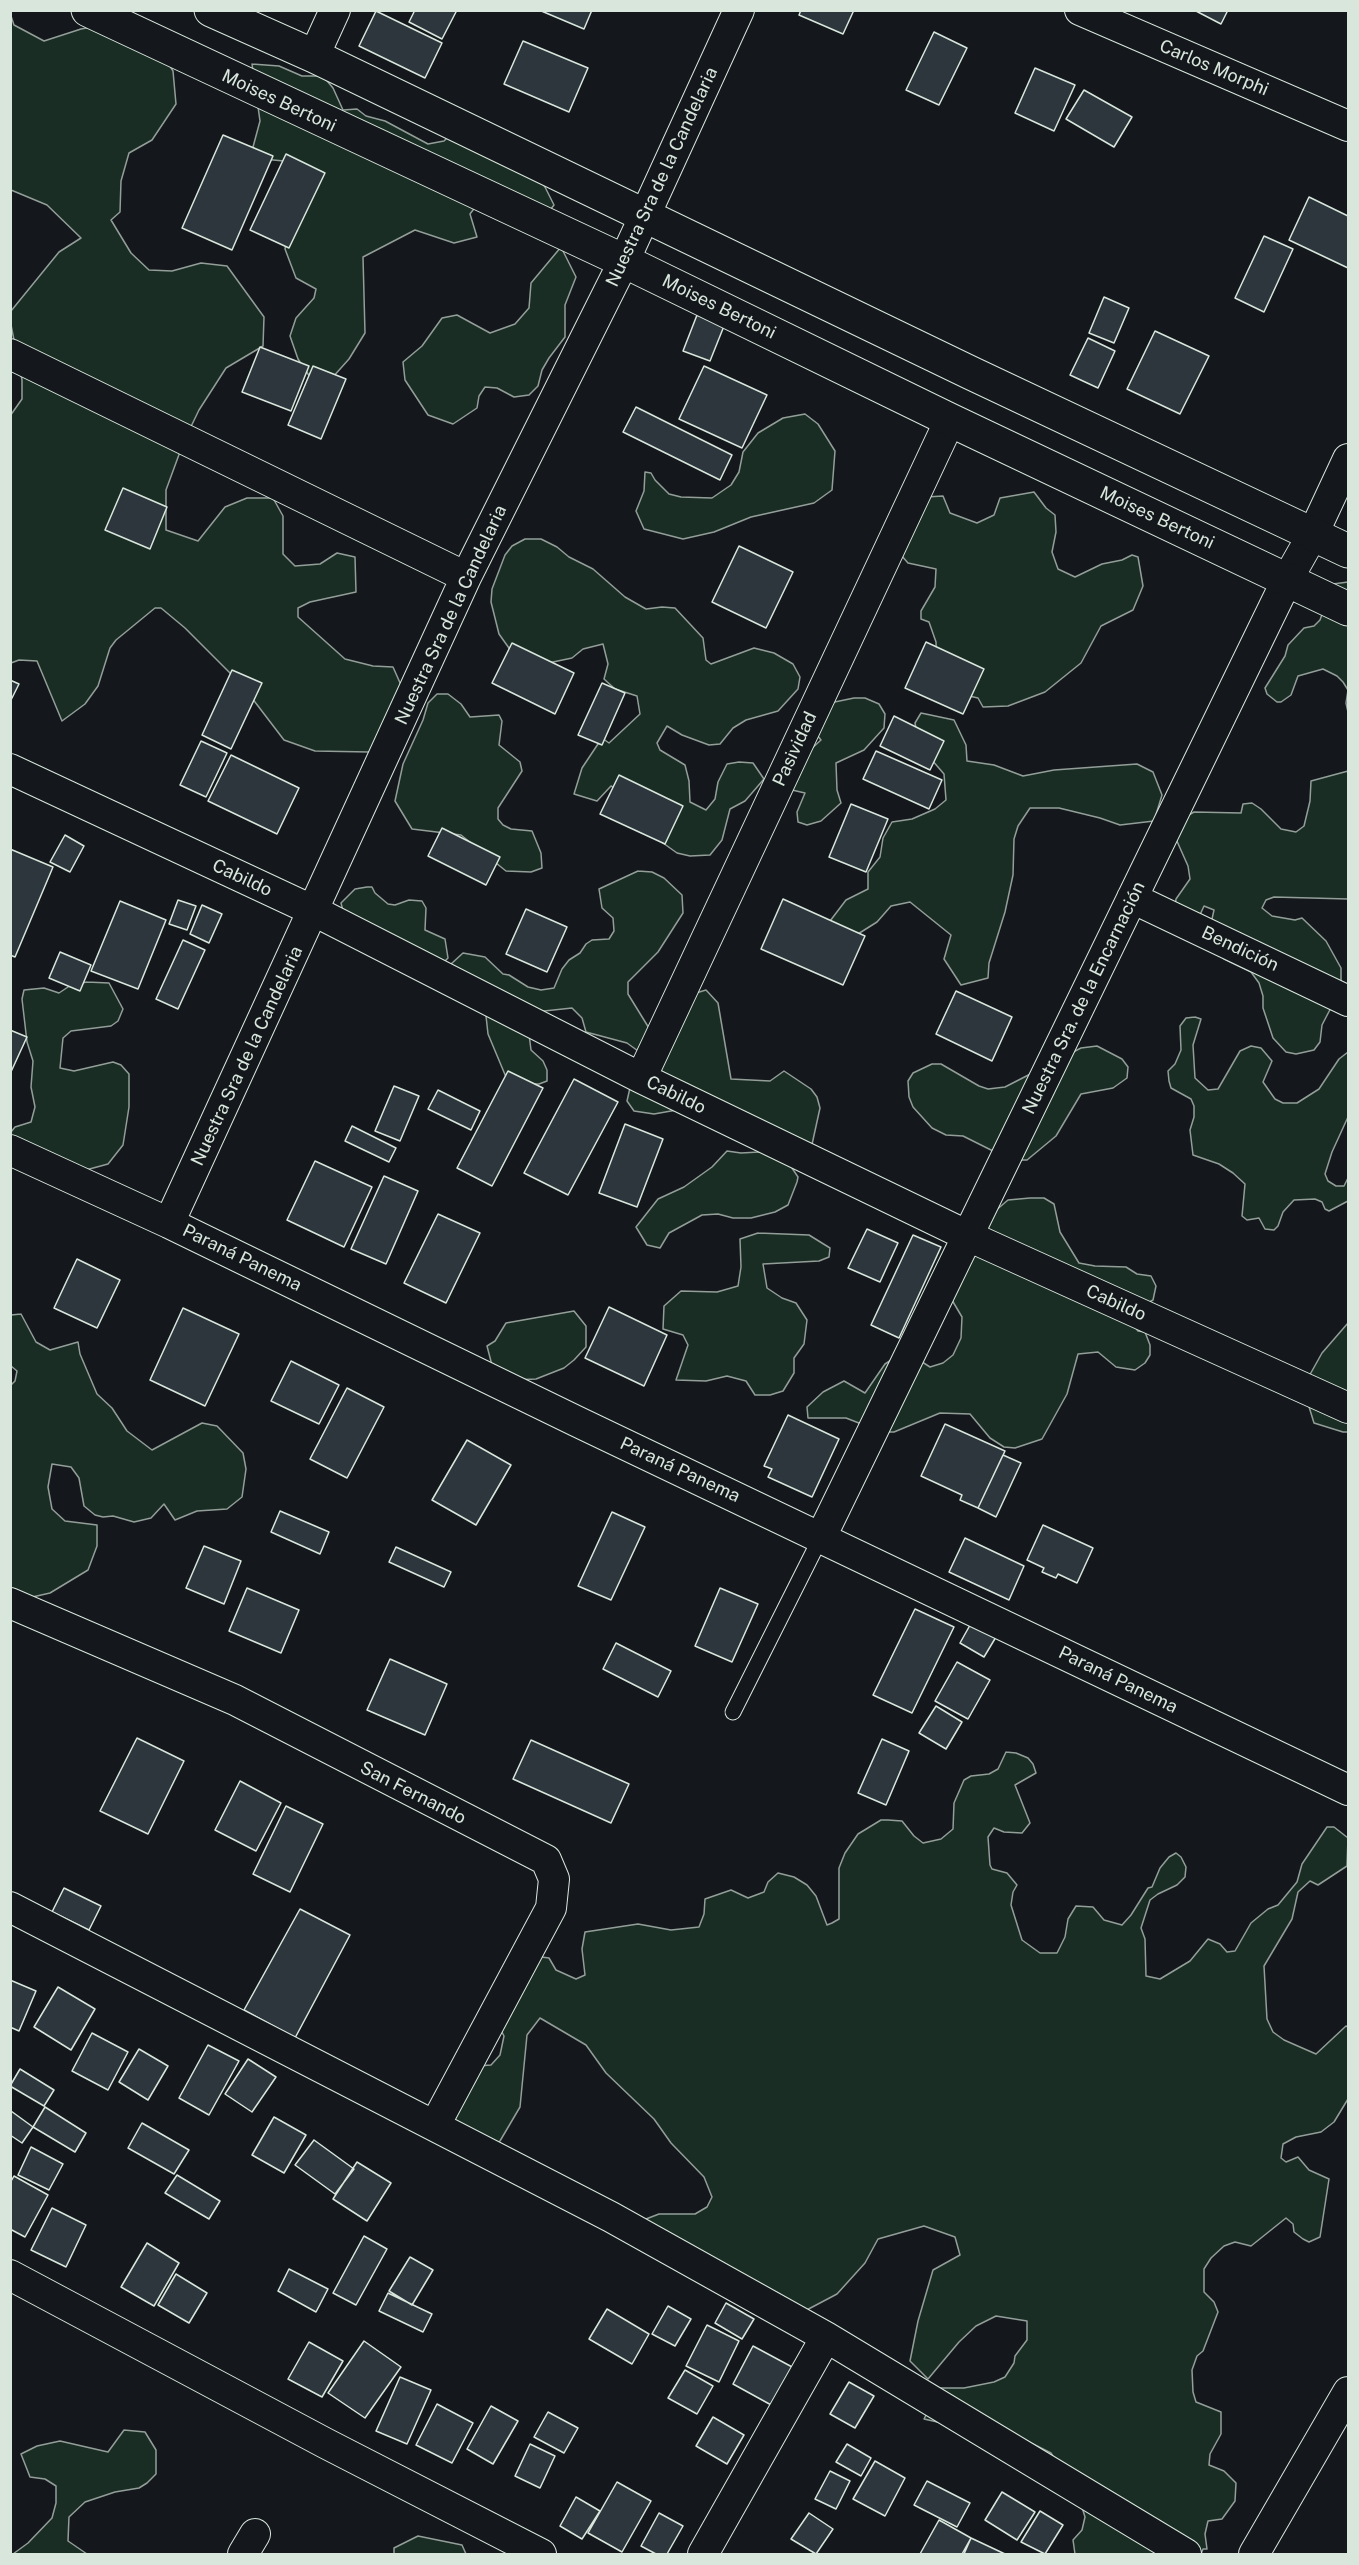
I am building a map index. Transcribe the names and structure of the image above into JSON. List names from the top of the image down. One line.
{"streets":{"street":["Carlos Morphi","Moises Bertoni","Nuestra Sra de la Candelaria","Pasividad","Cabildo","Bendición","Nuestra Sra. de la Encarnación","Paraná Panema","San Fernando"]},"crossings":[["Moises Bertoni","Nuestra Sra de la Candelaria"],["Moises Bertoni","Pasividad"],["Moises Bertoni","Nuestra Sra. de la Encarnación"],["Nuestra Sra de la Candelaria","Cabildo"],["Nuestra Sra de la Candelaria","Paraná Panema"],["Pasividad","Cabildo"],["Cabildo","Nuestra Sra. de la Encarnación"],["Bendición","Nuestra Sra. de la Encarnación"],["Nuestra Sra. de la Encarnación","Paraná Panema"]]}
